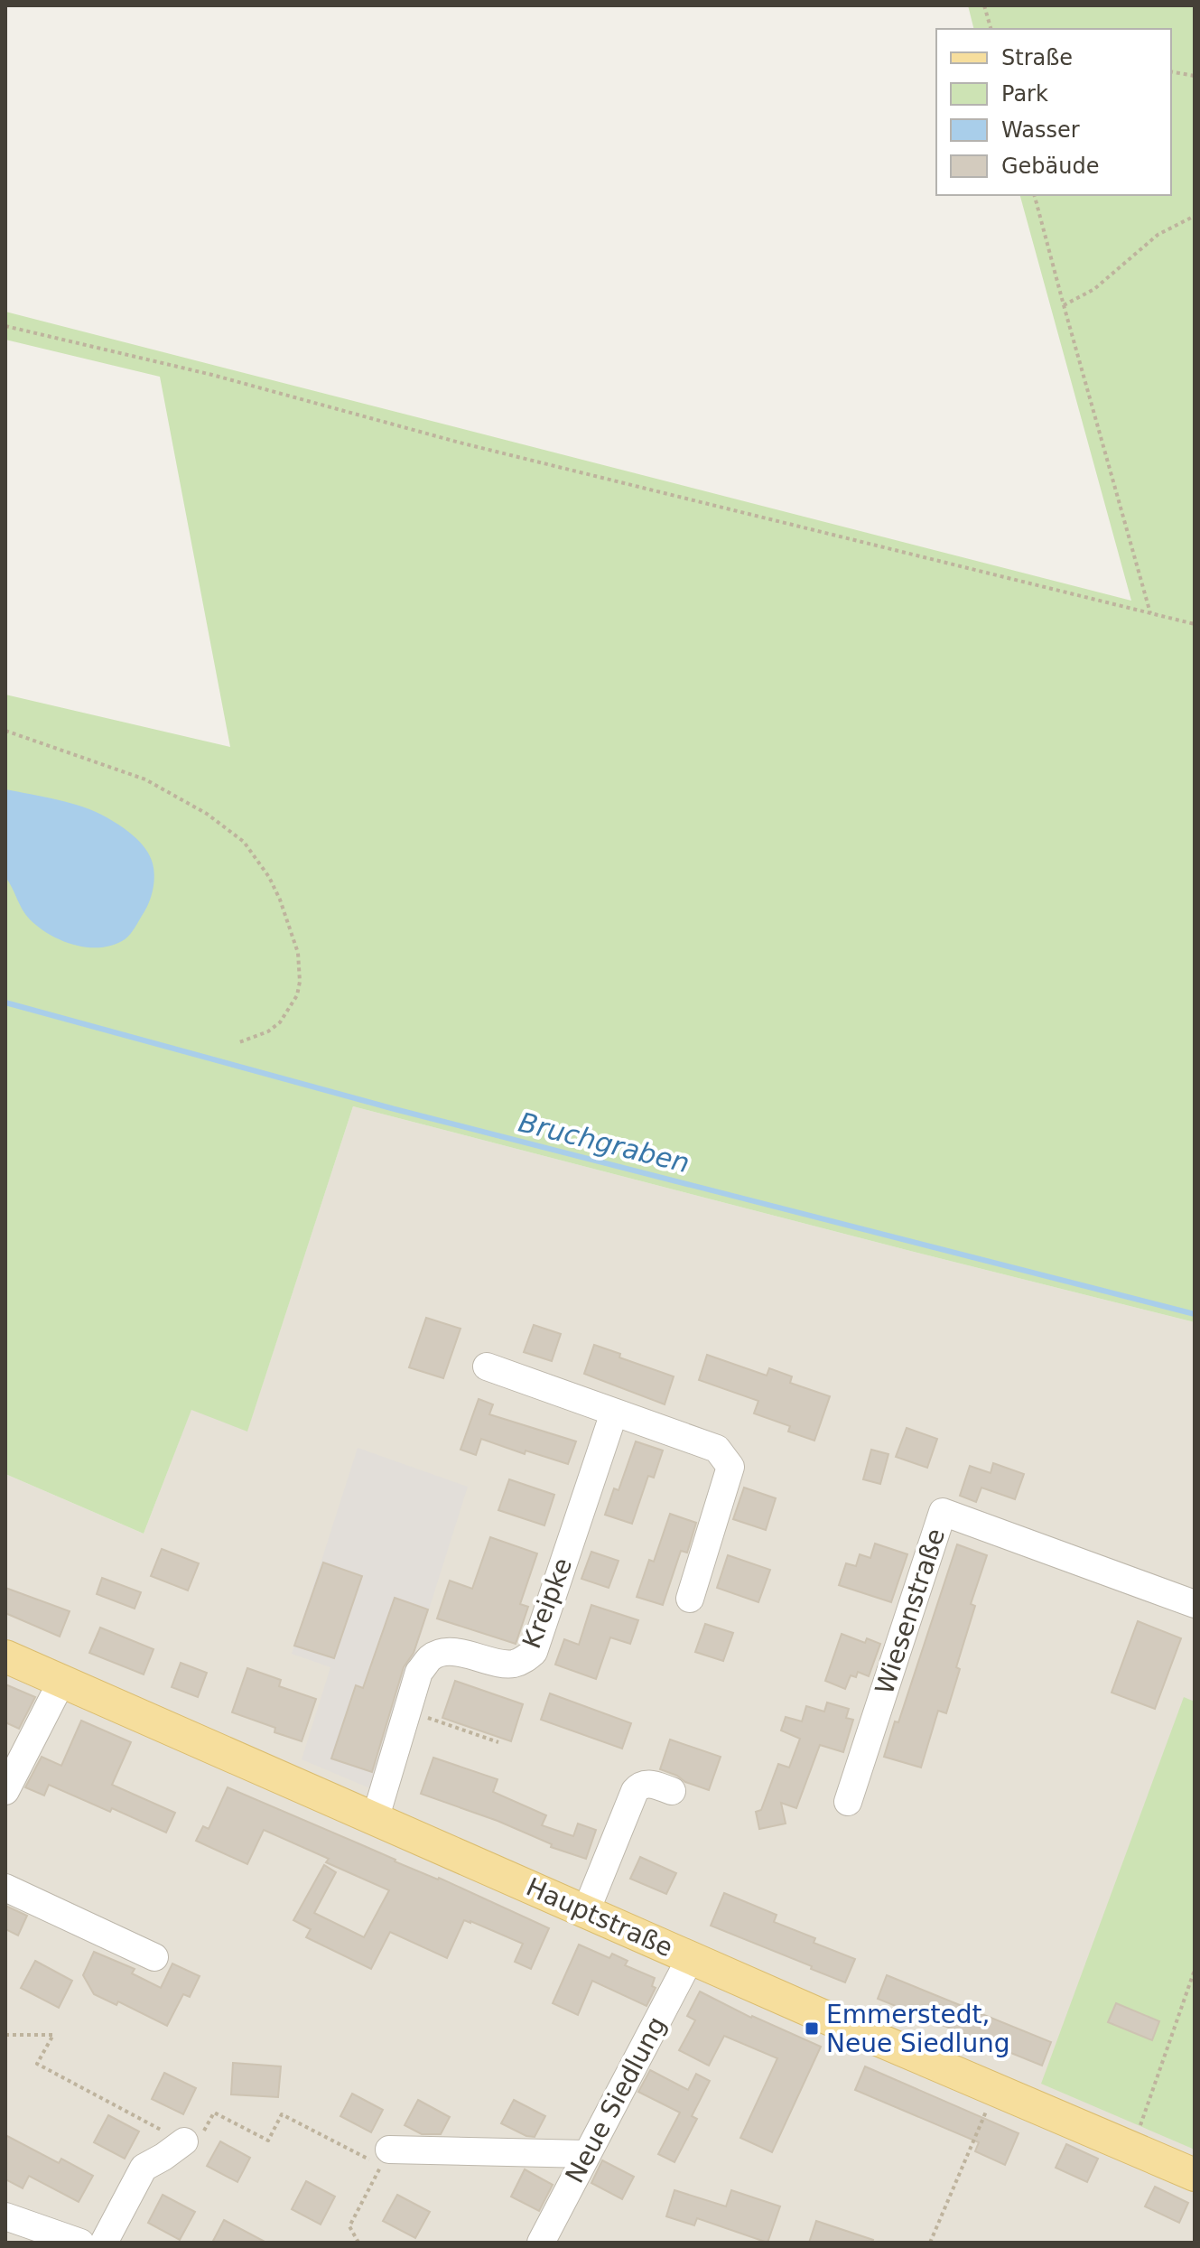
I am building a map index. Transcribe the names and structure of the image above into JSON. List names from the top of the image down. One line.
{"streets":{"main road":["Hauptstraße"],"street":["Kreipke","Wiesenstraße","Neue Siedlung"]},"crossings":[["Kreipke","Hauptstraße"],["Hauptstraße","Neue Siedlung"]],"water":["Bruchgraben"],"places":{"transit":["Emmerstedt, Neue Siedlung"]},"legend":["Straße","Park","Wasser","Gebäude"]}
